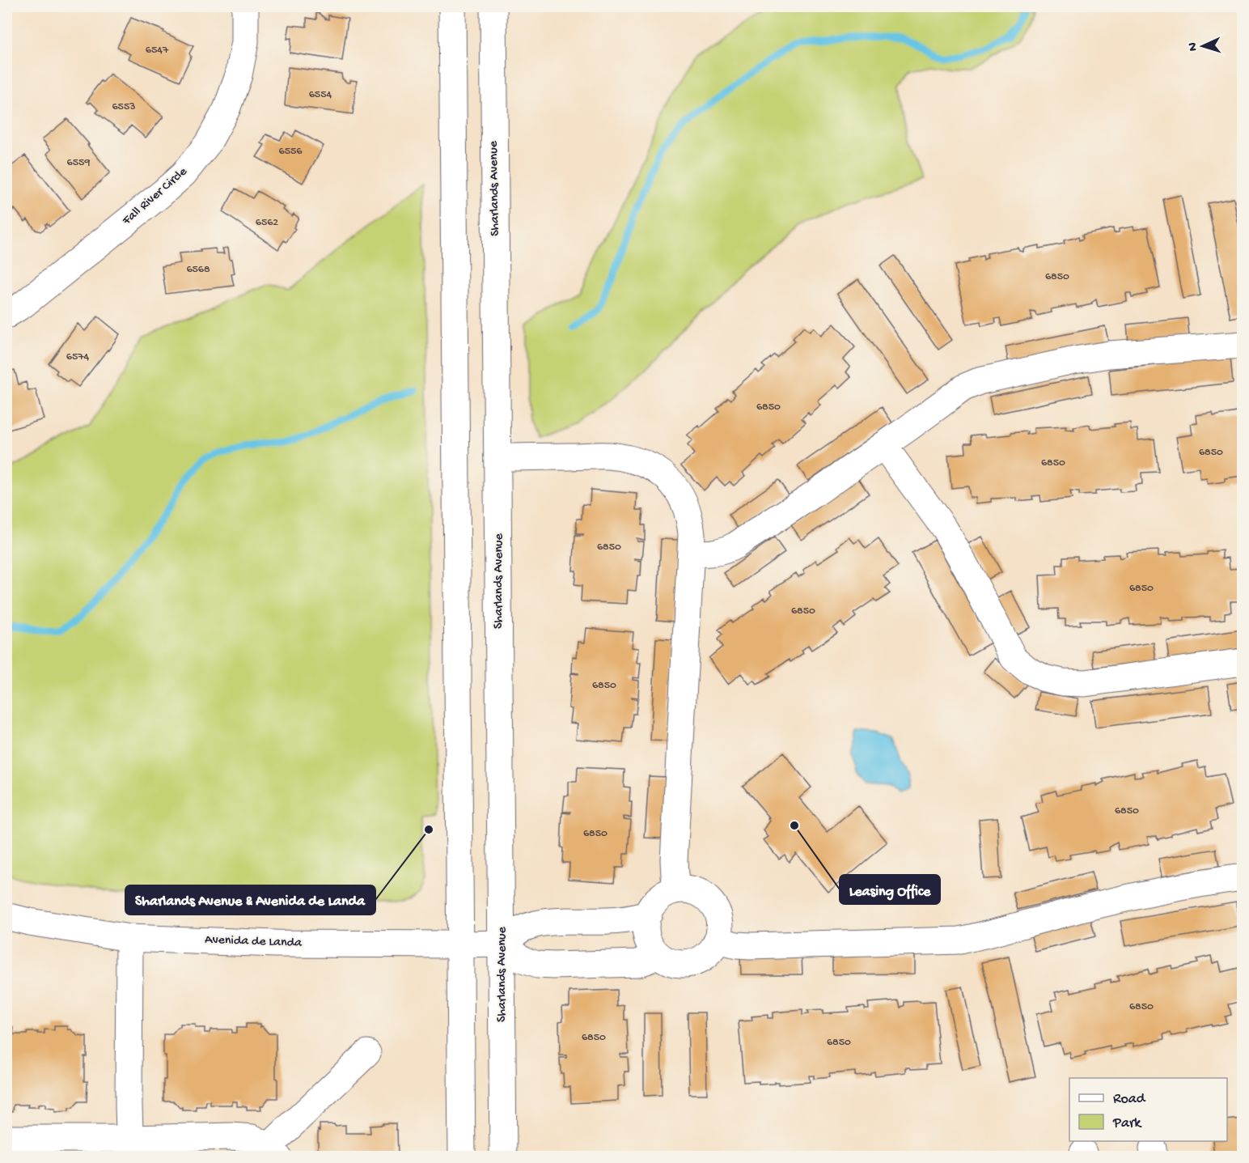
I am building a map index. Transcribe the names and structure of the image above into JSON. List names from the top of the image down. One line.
{"streets":{"main road":["Sharlands Avenue","Fall River Circle","Avenida de Landa"]},"crossings":[["Sharlands Avenue","Avenida de Landa"]],"places":["Leasing Office","Sharlands Avenue & Avenida de Landa"],"house_numbers":["6547","6554","6553","6556","6559","6562","6568","6850","6574","6850","6850","6850","6850","6850","6850","6850","6850","6850","6850","6850","6850"],"legend":["Road","Park"],"north":"left"}
